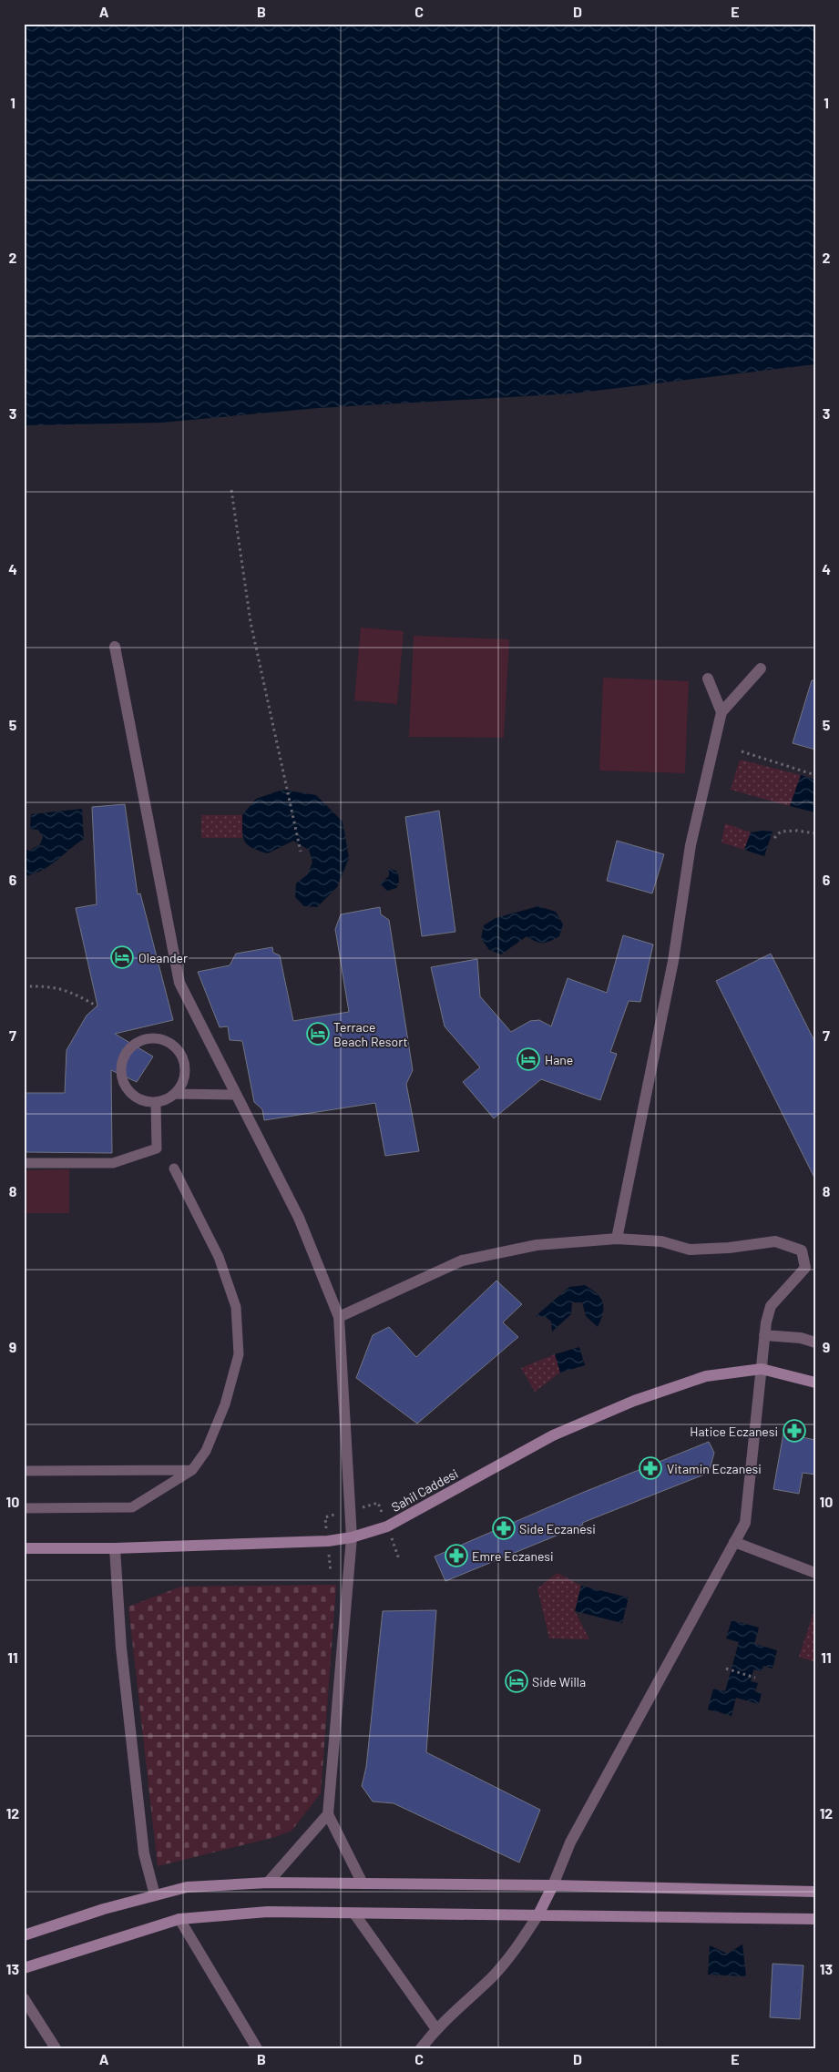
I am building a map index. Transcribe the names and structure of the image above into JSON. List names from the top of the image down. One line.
{"streets":{"main road":["Sahil Caddesi"]},"places":{"hotel":["Oleander","Terrace Beach Resort","Hane","Side Willa"],"pharmacy":["Hatice Eczanesi","Vitamin Eczanesi","Side Eczanesi","Emre Eczanesi"]},"grid":{"columns":["A","B","C","D","E"],"rows":["1","2","3","4","5","6","7","8","9","10","11","12","13"]}}
